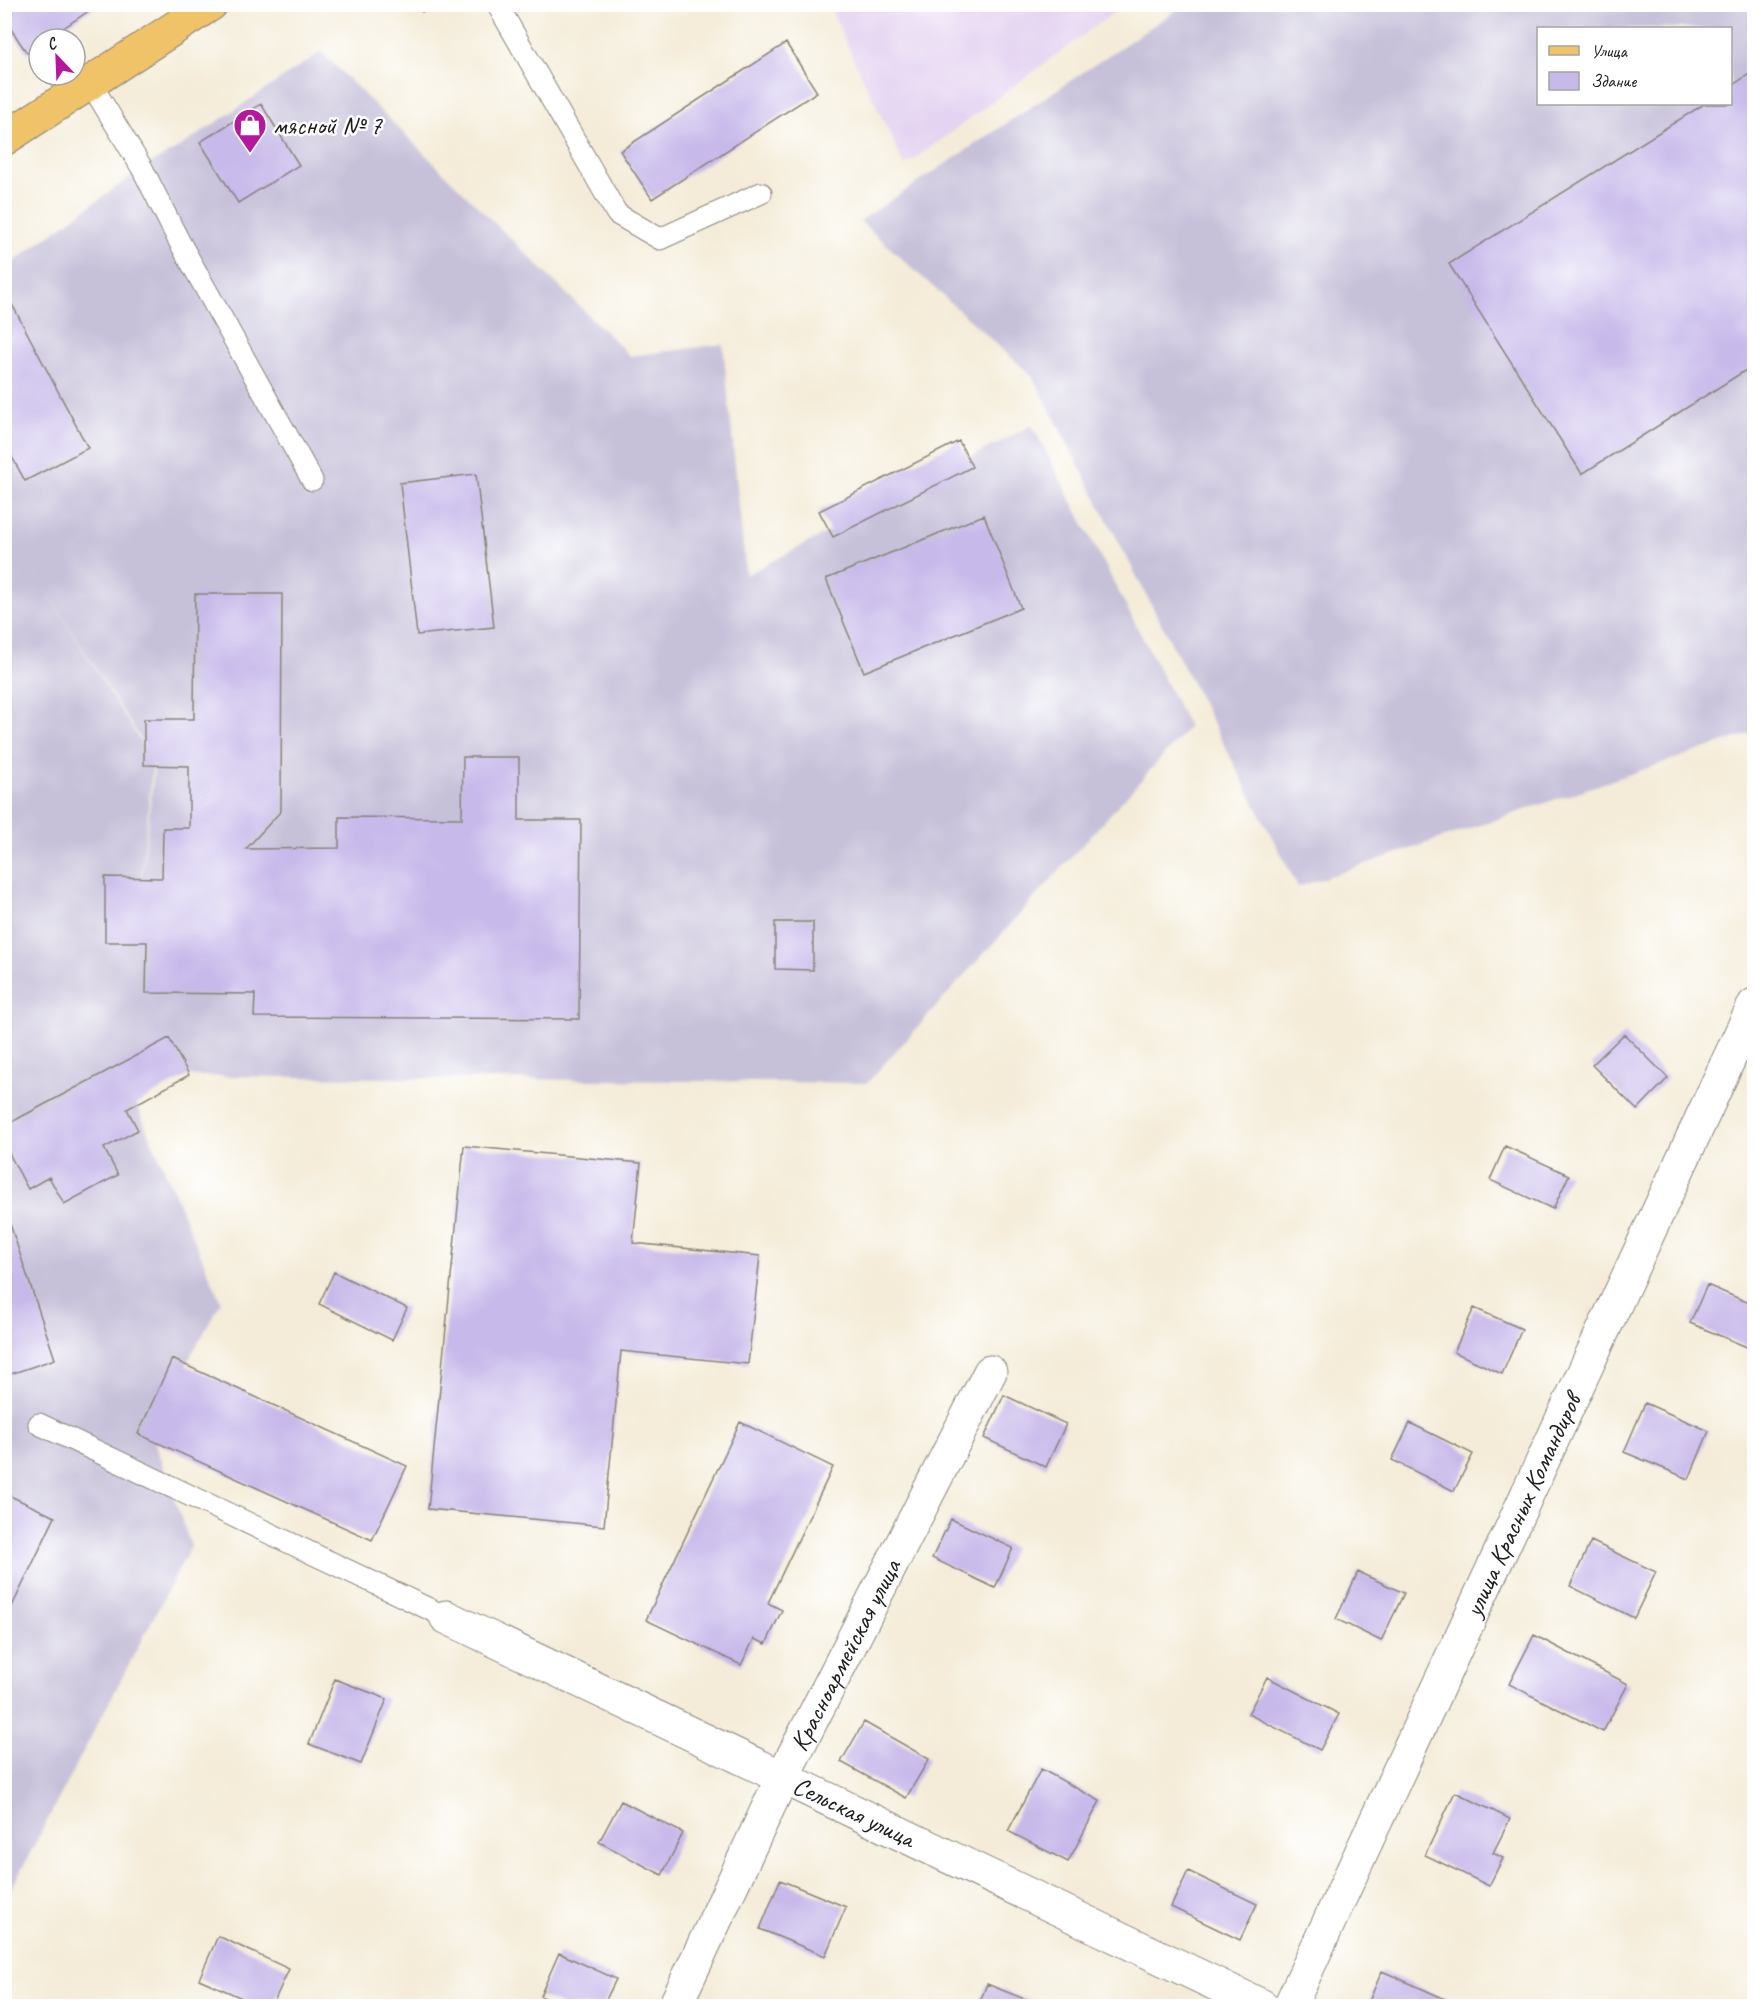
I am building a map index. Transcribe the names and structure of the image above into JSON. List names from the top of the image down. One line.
{"streets":{"street":["улица Красных Командиров","Красноармейская улица","Сельская улица"]},"crossings":[["Красноармейская улица","Сельская улица"]],"places":{"shop":["мясной № 7"]},"legend":["Улица","Здание"],"north":"top left"}
